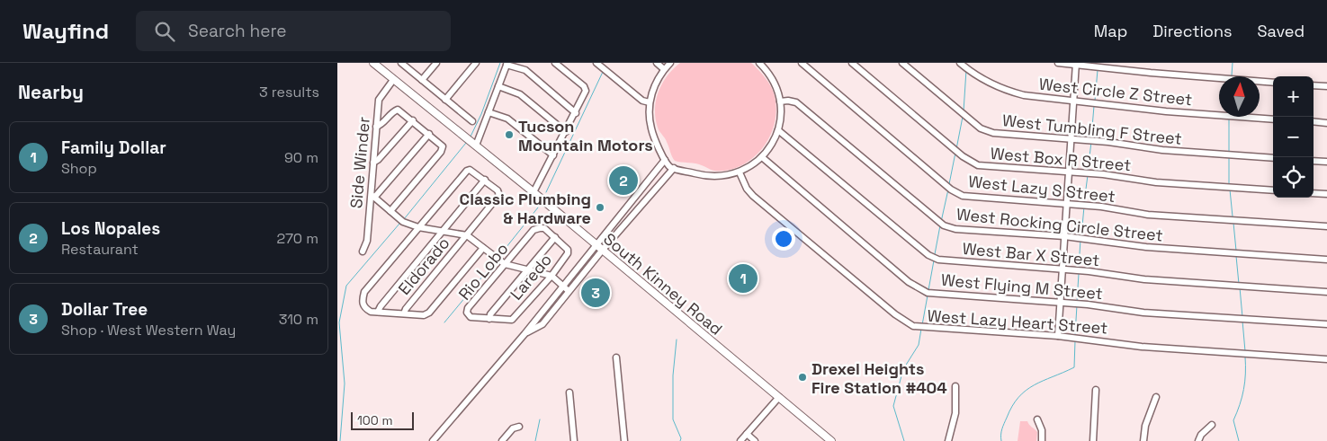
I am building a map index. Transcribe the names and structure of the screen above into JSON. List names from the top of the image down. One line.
{"streets":{"main road":["South Kinney Road"],"street":["West Circle Z Street","West Tumbling F Street","West Box R Street","Side Winder","West Lazy S Street","West Rocking Circle Street","West Bar X Street","Eldorado","Rio Lobo","Laredo","West Flying M Street","West Lazy Heart Street"]},"crossings":[["Side Winder","South Kinney Road"],["Rio Lobo","Laredo"]],"places":["Tucson Mountain Motors","Classic Plumbing & Hardware","Drexel Heights Fire Station #404"],"scale_bar":"100 m","north":"top","page":{"header":"Wayfind","search":"Search here","nav":["Map","Directions","Saved"],"heading":["Nearby","3 results"],"map_buttons":["+","−"],"list":[{"mark":"1","name":"Family Dollar","note":"Shop","value":"90 m"},{"mark":"2","name":"Los Nopales","note":"Restaurant","value":"270 m"},{"mark":"3","name":"Dollar Tree","note":"Shop · West Western Way","value":"310 m"}],"pins":["2","1","3"],"scale":"100 m"}}
